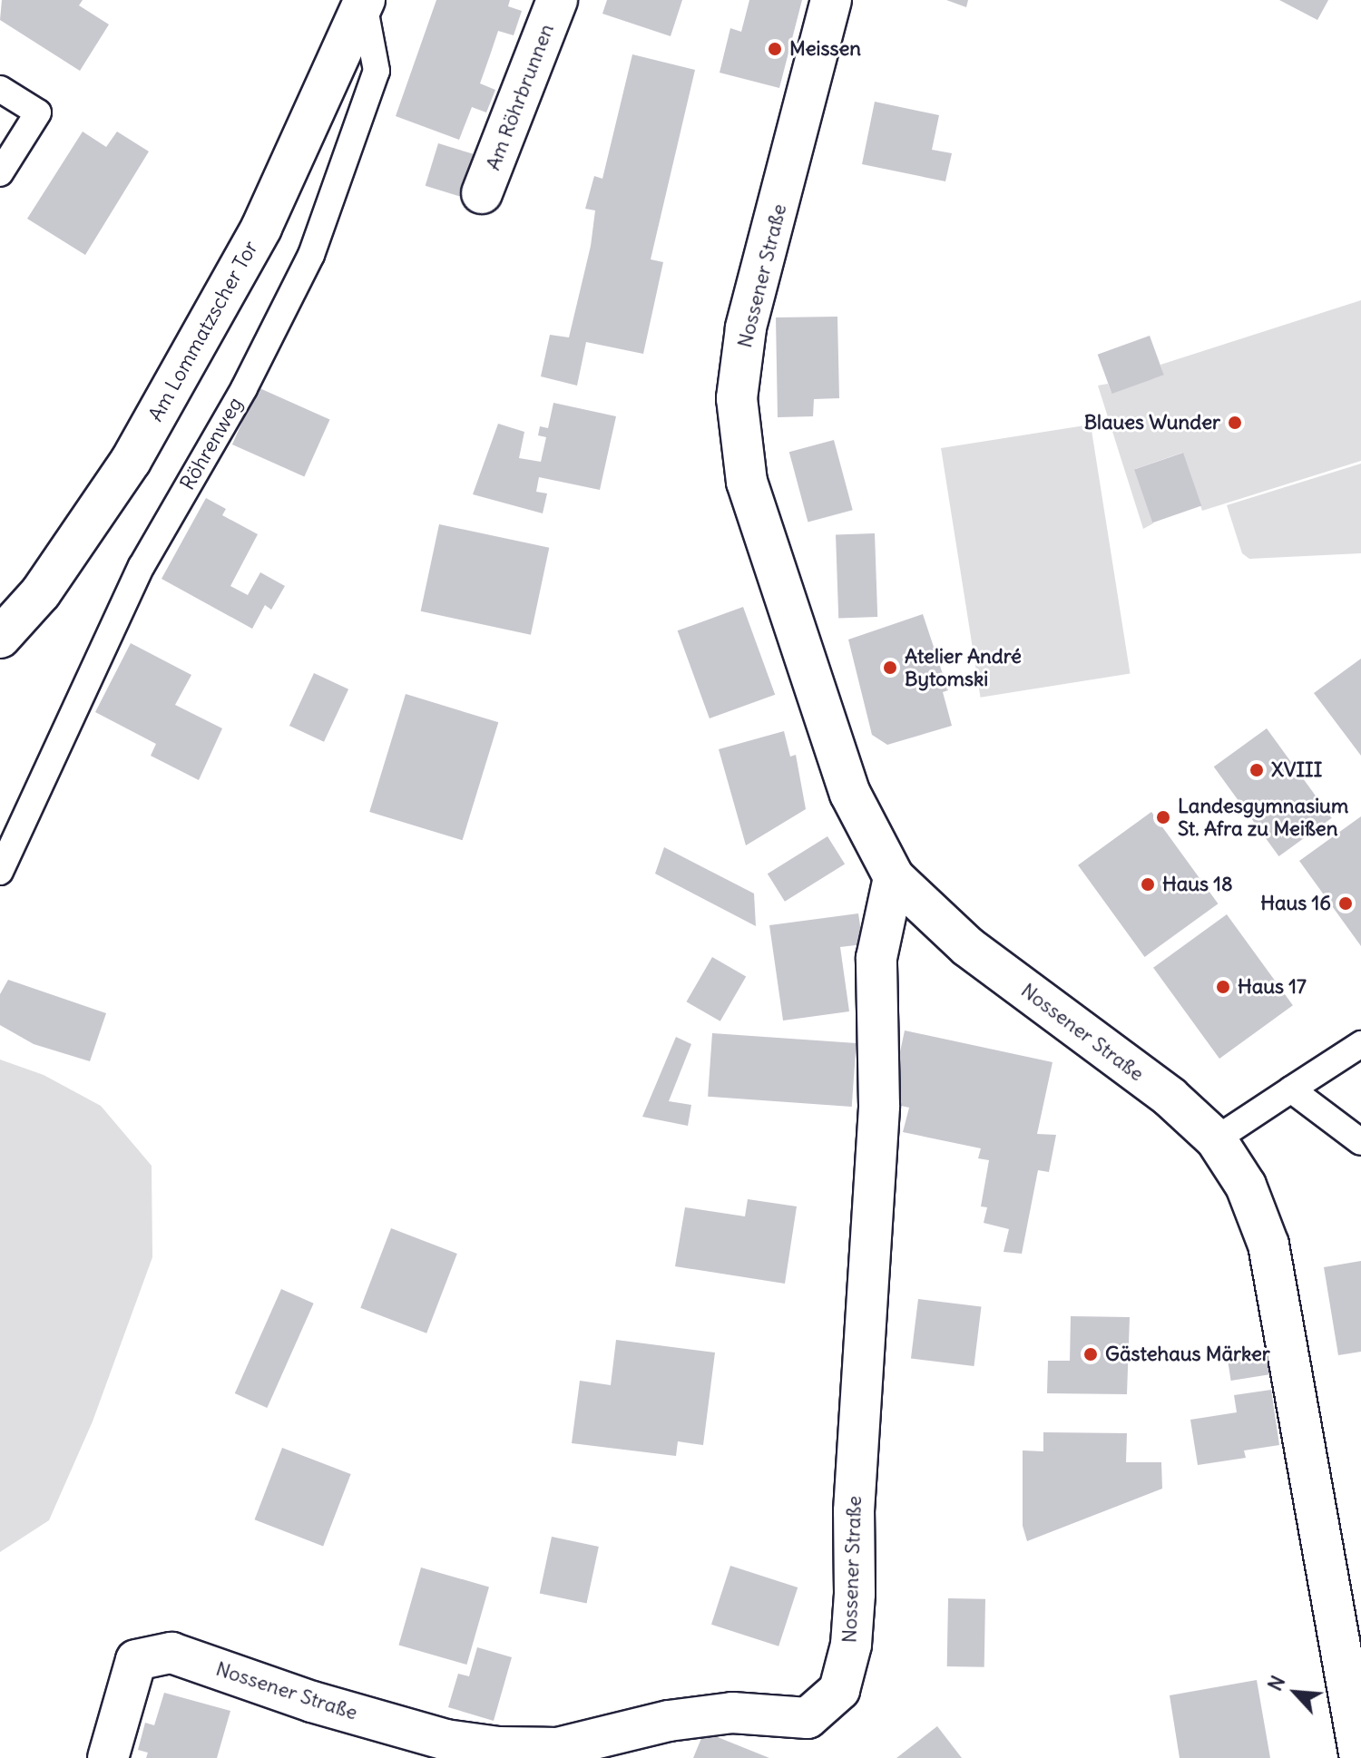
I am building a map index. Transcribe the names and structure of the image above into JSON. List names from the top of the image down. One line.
{"streets":{"street":["Am Röhrbrunnen","Nossener Straße","Am Lommatzscher Tor"],"lane":["Röhrenweg"]},"crossings":[["Am Lommatzscher Tor","Röhrenweg"]],"places":["Meissen","Blaues Wunder","Atelier André Bytomski","XVIII","Landesgymnasium St. Afra zu Meißen","Haus 18","Haus 16","Haus 17","Gästehaus Märker"],"north":"top left"}
